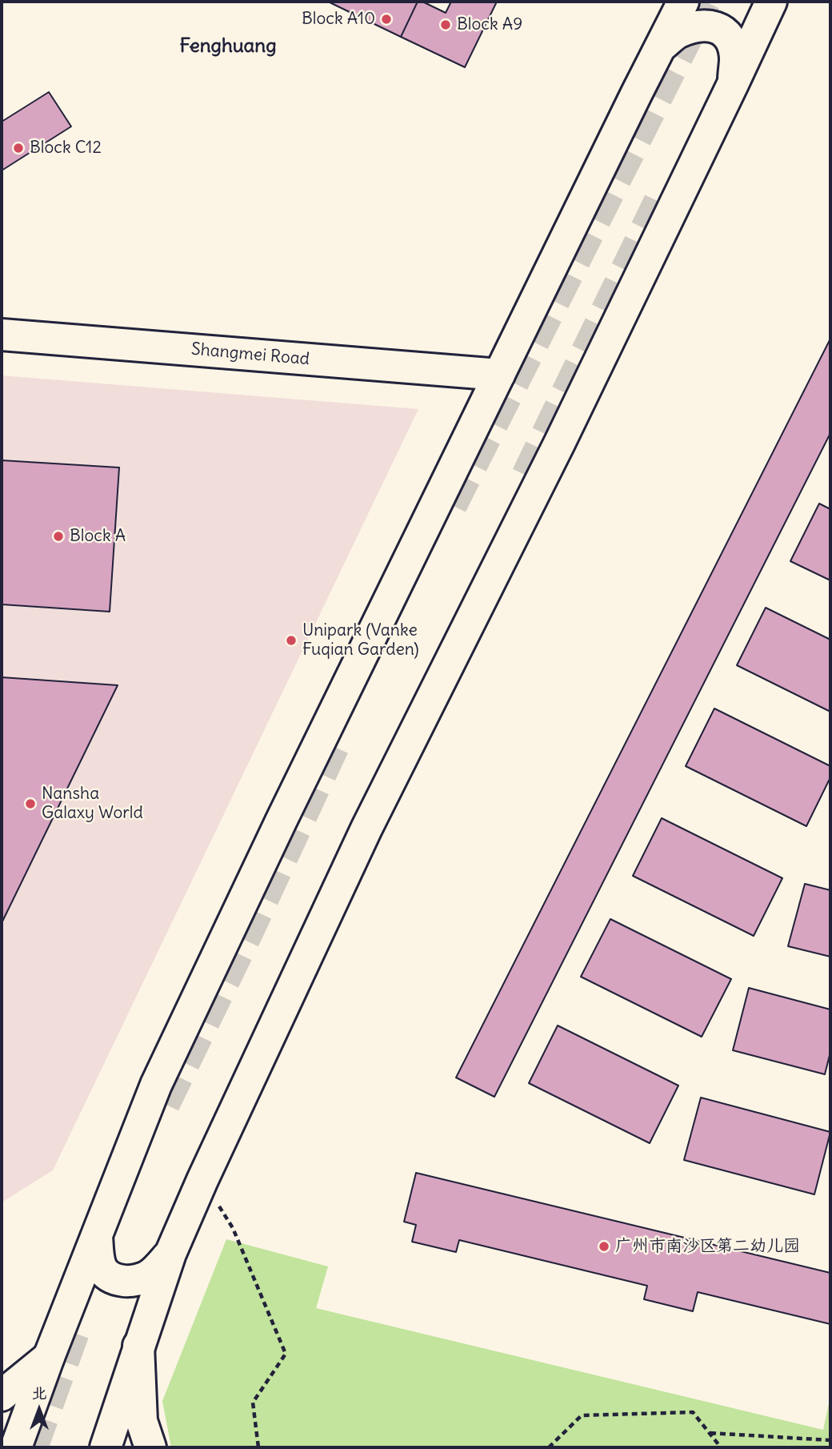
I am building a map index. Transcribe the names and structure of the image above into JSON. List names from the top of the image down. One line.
{"streets":{"main road":["Shangmei Road"]},"districts":["Fenghuang"],"places":["Block A10","Block A9","Block C12","Block A","Unipark (Vanke Fuqian Garden)","Nansha Galaxy World","广州市南沙区第二幼儿园"],"north":"top"}
